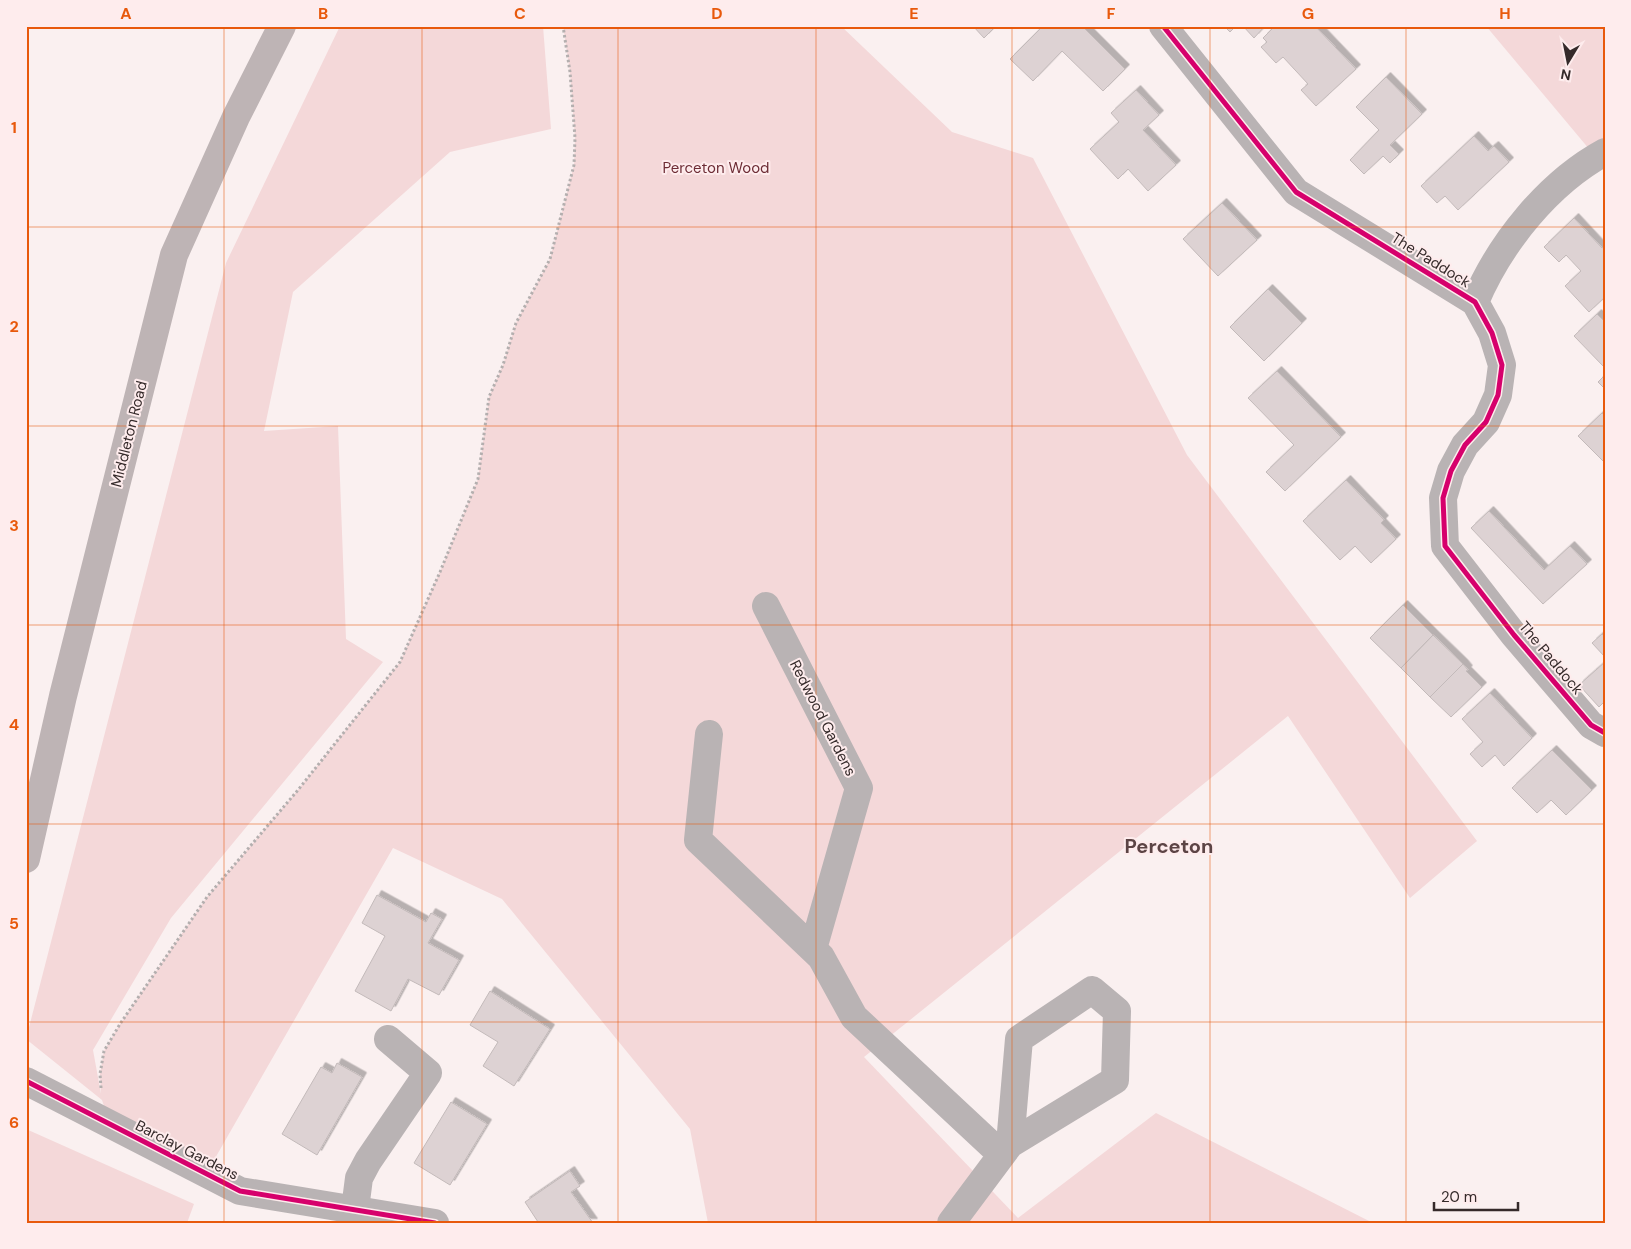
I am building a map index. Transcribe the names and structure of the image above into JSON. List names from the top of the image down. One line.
{"streets":{"main road":["Middleton Road"],"street":["The Paddock","Redwood Gardens","Barclay Gardens"]},"districts":["Perceton"],"parks":["Perceton Wood"],"scale_bar":"20 m","north":"bottom","grid":{"columns":["A","B","C","D","E","F","G","H"],"rows":["1","2","3","4","5","6"]}}
